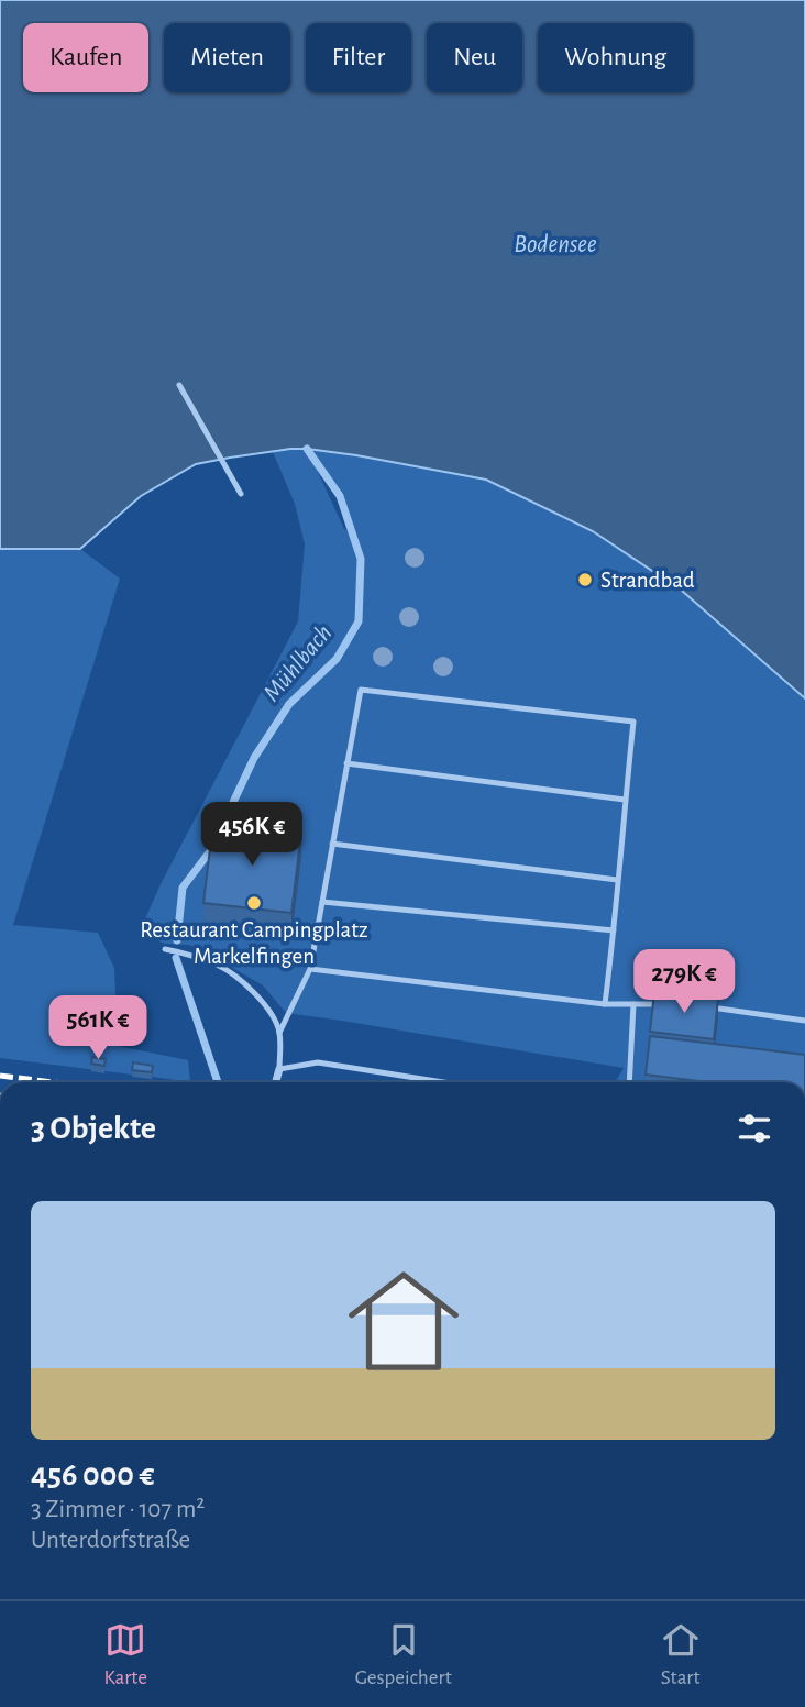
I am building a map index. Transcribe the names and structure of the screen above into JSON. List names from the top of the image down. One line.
{"water":["Bodensee","Mühlbach"],"places":["Strandbad","Restaurant Campingplatz Markelfingen"],"page":{"chip":["Kaufen","Mieten","Filter","Neu","Wohnung"],"price":["456K €","279K €","561K €"],"heading":"3 Objekte","list":[{"name":"456 000 €","note":"3 Zimmer · 107 m² · Unterdorfstraße"}],"tabs":["Karte","Gespeichert","Start"]}}
